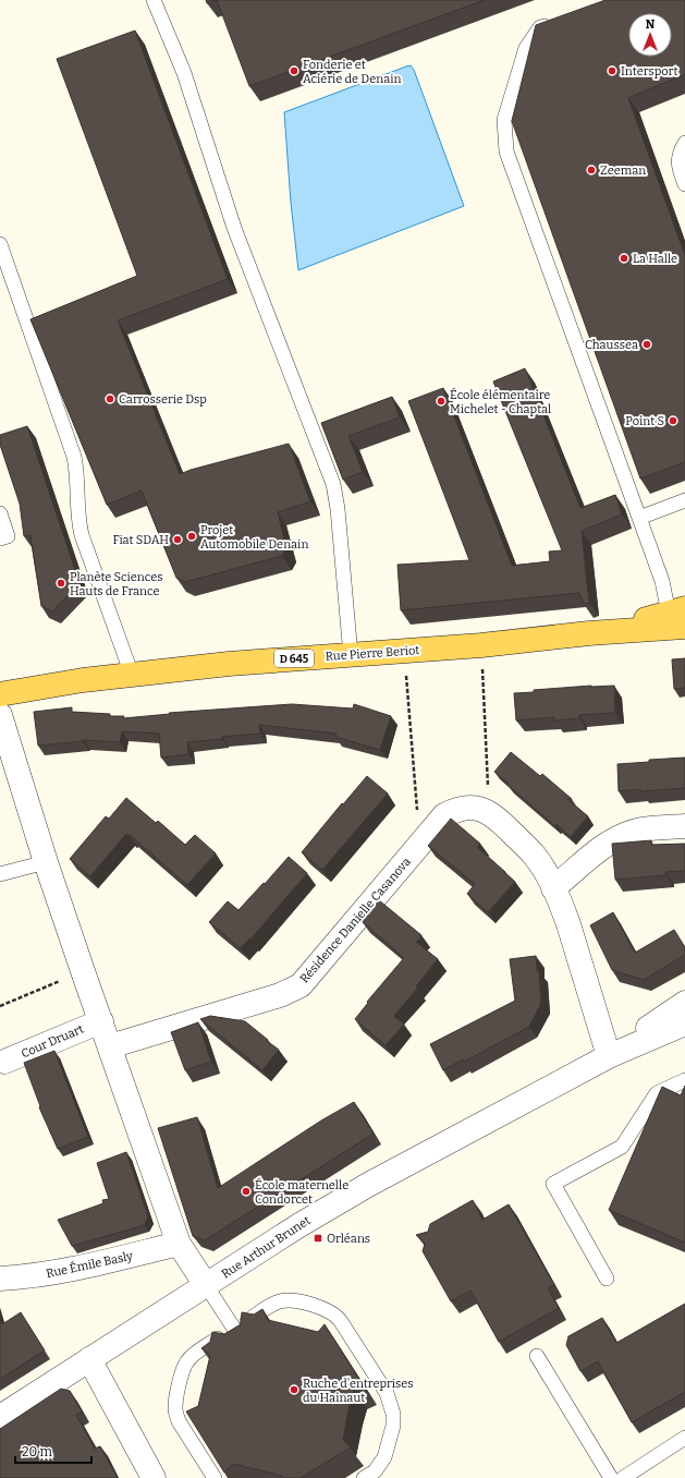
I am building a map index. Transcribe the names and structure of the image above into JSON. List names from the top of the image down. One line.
{"streets":{"main road":["Rue Pierre Beriot","D 645"],"street":["Résidence Danielle Casanova","Cour Druart","Rue Arthur Brunet","Rue Émile Basly"]},"places":{"other":["Fonderie et Aciérie de Denain","Intersport","Zeeman","La Halle","Chaussea","Carrosserie Dsp","École élémentaire Michelet - Chaptal","Point S","Projet Automobile Denain","Fiat SDAH","Planète Sciences Hauts de France","École maternelle Condorcet","Ruche d'entreprises du Hainaut"],"transit":["Orléans"]},"scale_bar":"20 m","north":"top"}
